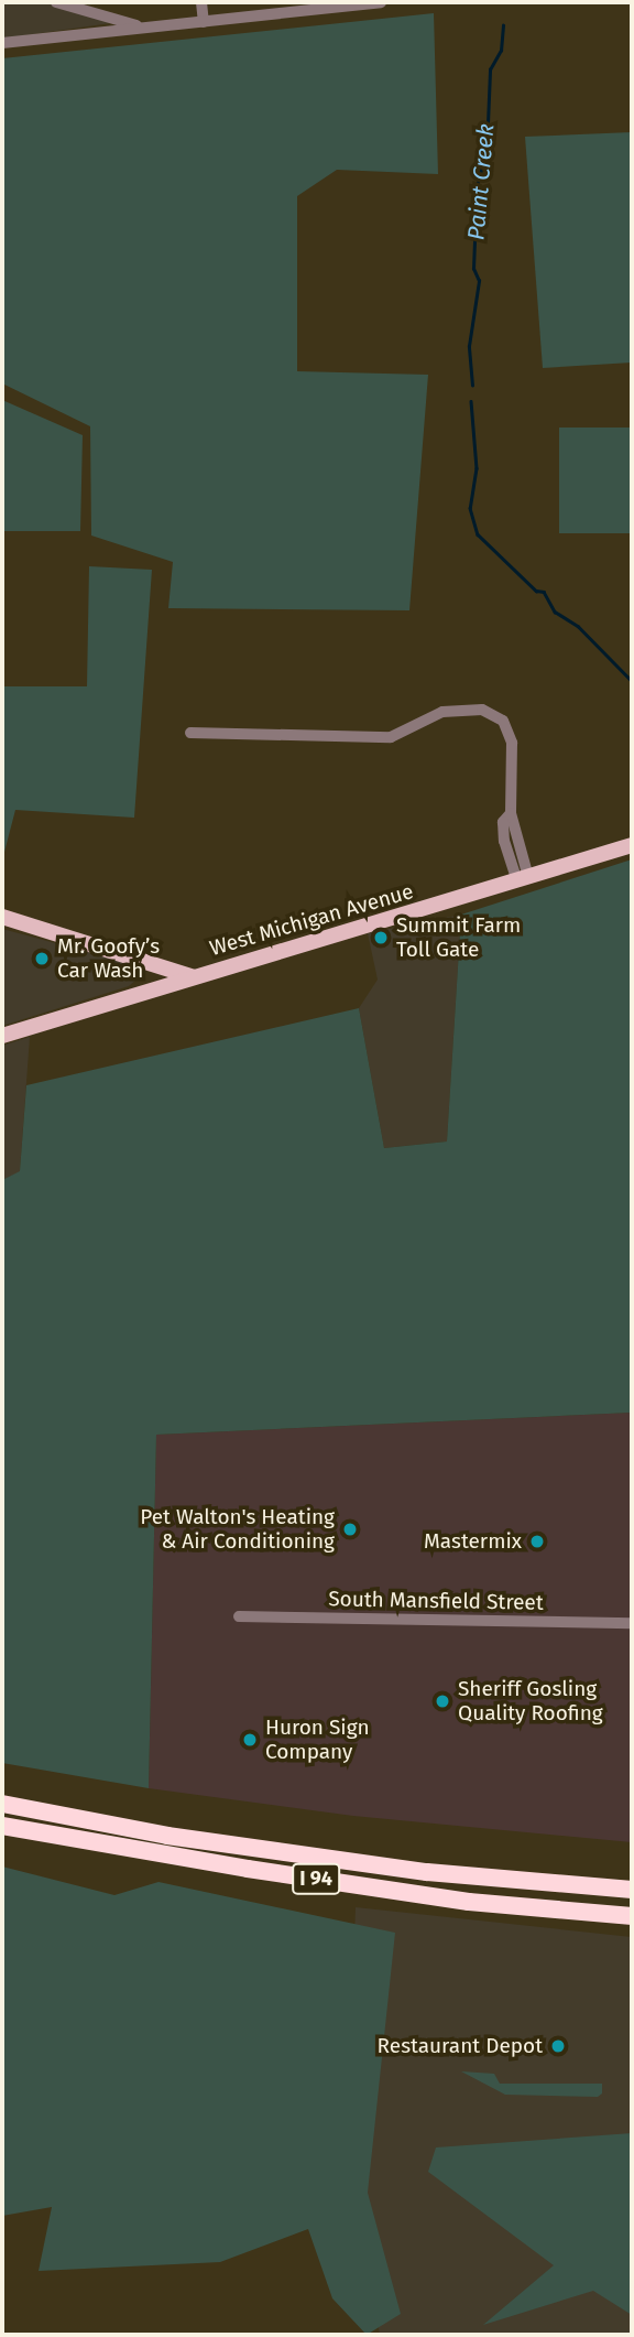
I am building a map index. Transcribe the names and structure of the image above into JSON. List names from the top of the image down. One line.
{"streets":{"highway":["I 94"],"main road":["West Michigan Avenue"],"street":["South Mansfield Street"]},"water":["Paint Creek"],"places":["Summit Farm Toll Gate","Mr. Goofy’s Car Wash","Pet Walton's Heating & Air Conditioning","Mastermix","Sheriff Gosling Quality Roofing","Huron Sign Company","Restaurant Depot"]}
